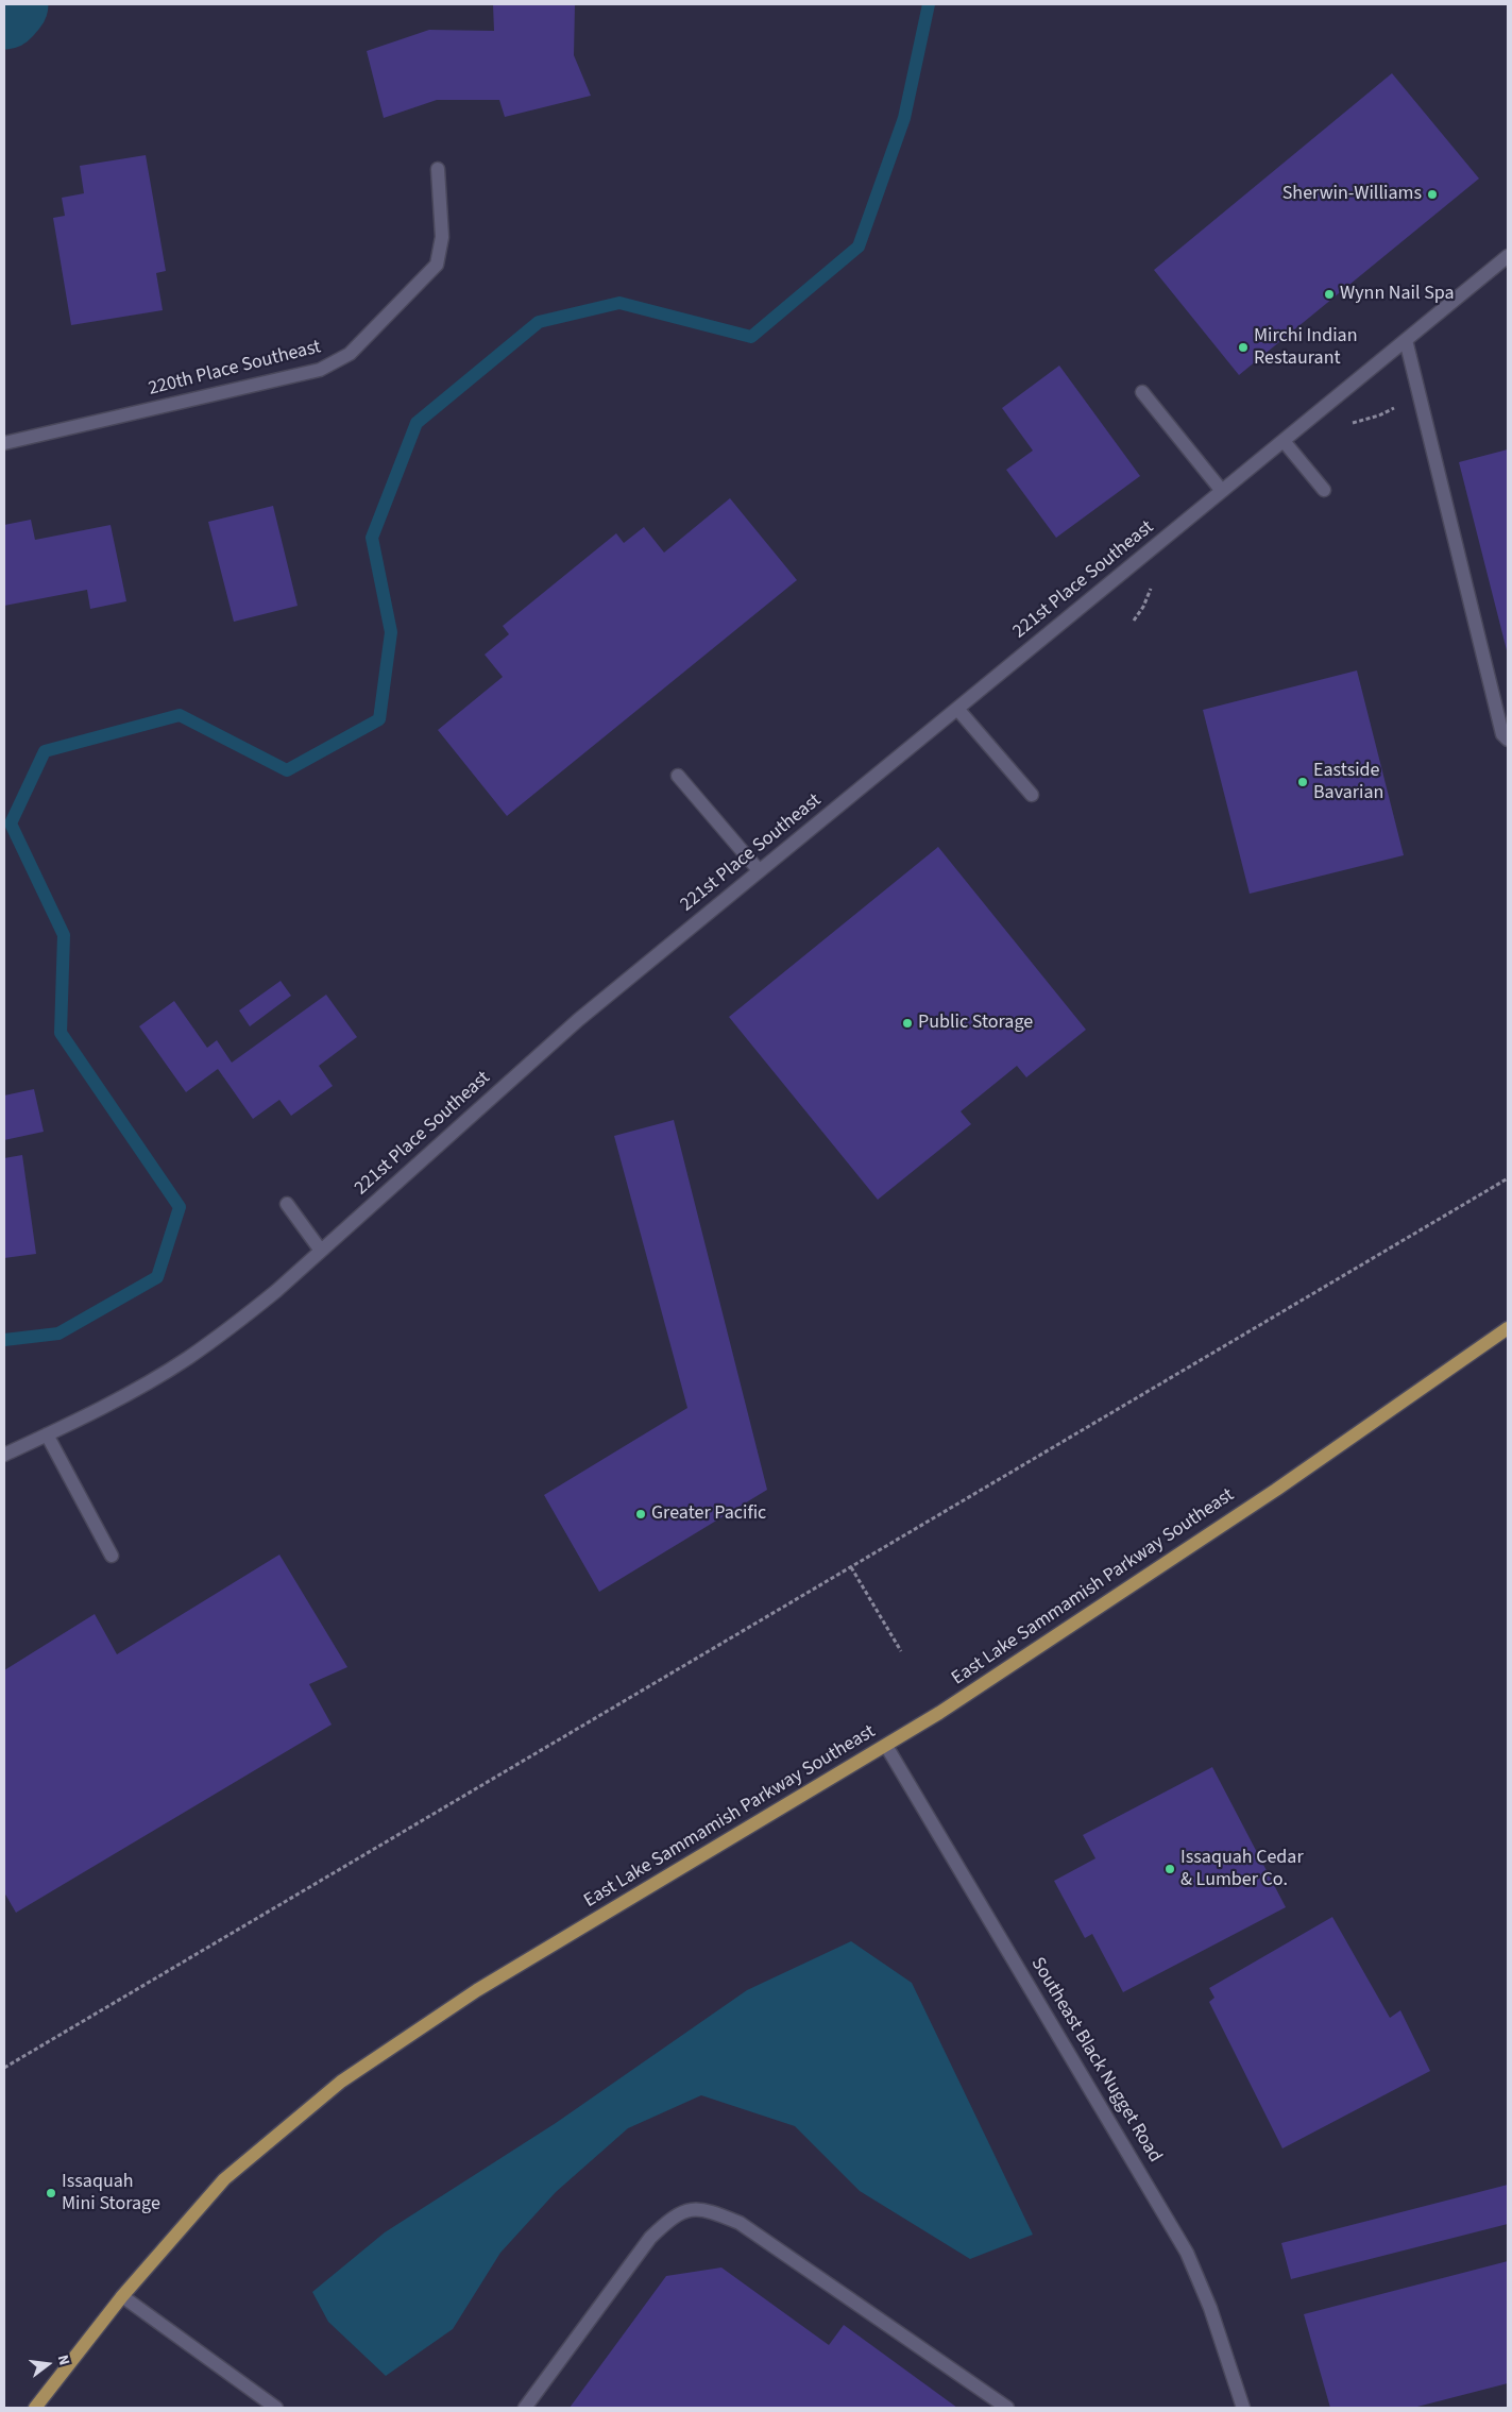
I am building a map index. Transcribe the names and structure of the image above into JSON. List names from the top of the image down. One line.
{"streets":{"main road":["East Lake Sammamish Parkway Southeast"],"street":["220th Place Southeast","221st Place Southeast","Southeast Black Nugget Road"]},"crossings":[["East Lake Sammamish Parkway Southeast","Southeast Black Nugget Road"]],"places":["Sherwin-Williams","Wynn Nail Spa","Mirchi Indian Restaurant","Eastside Bavarian","Public Storage","Greater Pacific","Issaquah Cedar & Lumber Co.","Issaquah Mini Storage"],"north":"right"}
